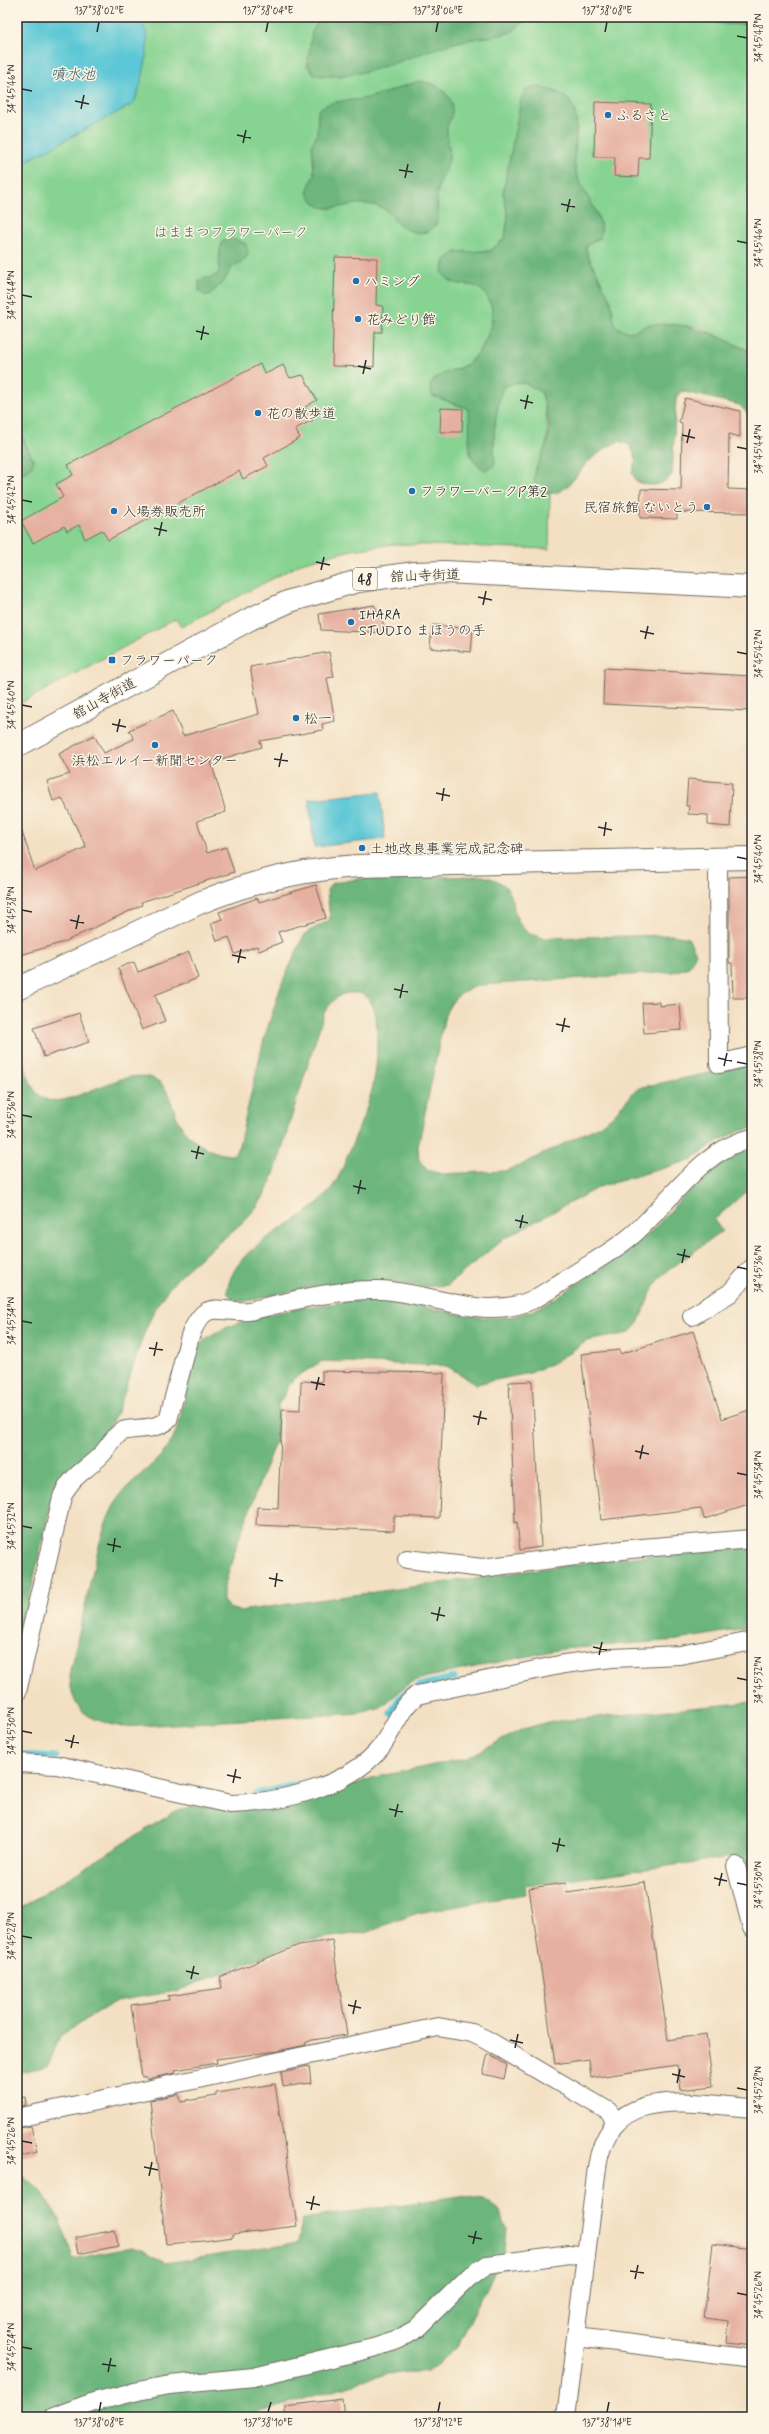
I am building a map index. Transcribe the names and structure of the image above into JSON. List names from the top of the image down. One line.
{"streets":{"main road":["舘山寺街道","48"]},"water":["噴水池"],"parks":["はままつフラワーパーク"],"places":{"other":["ふるさと","ハミング","花みどり館","花の散歩道","フラワーパークP第2","民宿旅館 ないとう","入場券販売所","IHARA STUDIO まほうの手","松一","浜松エルイー新聞センター","土地改良事業完成記念碑"],"transit":["フラワーパーク"]},"coordinates":["137°38'02\"E","137°38'04\"E","137°38'06\"E","137°38'08\"E","34°45'48\"N","34°45'46\"N","34°45'44\"N","34°45'42\"N","34°45'40\"N","34°45'38\"N","34°45'36\"N","34°45'34\"N","34°45'32\"N","34°45'30\"N","34°45'28\"N","34°45'26\"N","34°45'24\"N","137°38'10\"E","137°38'12\"E","137°38'14\"E"]}
